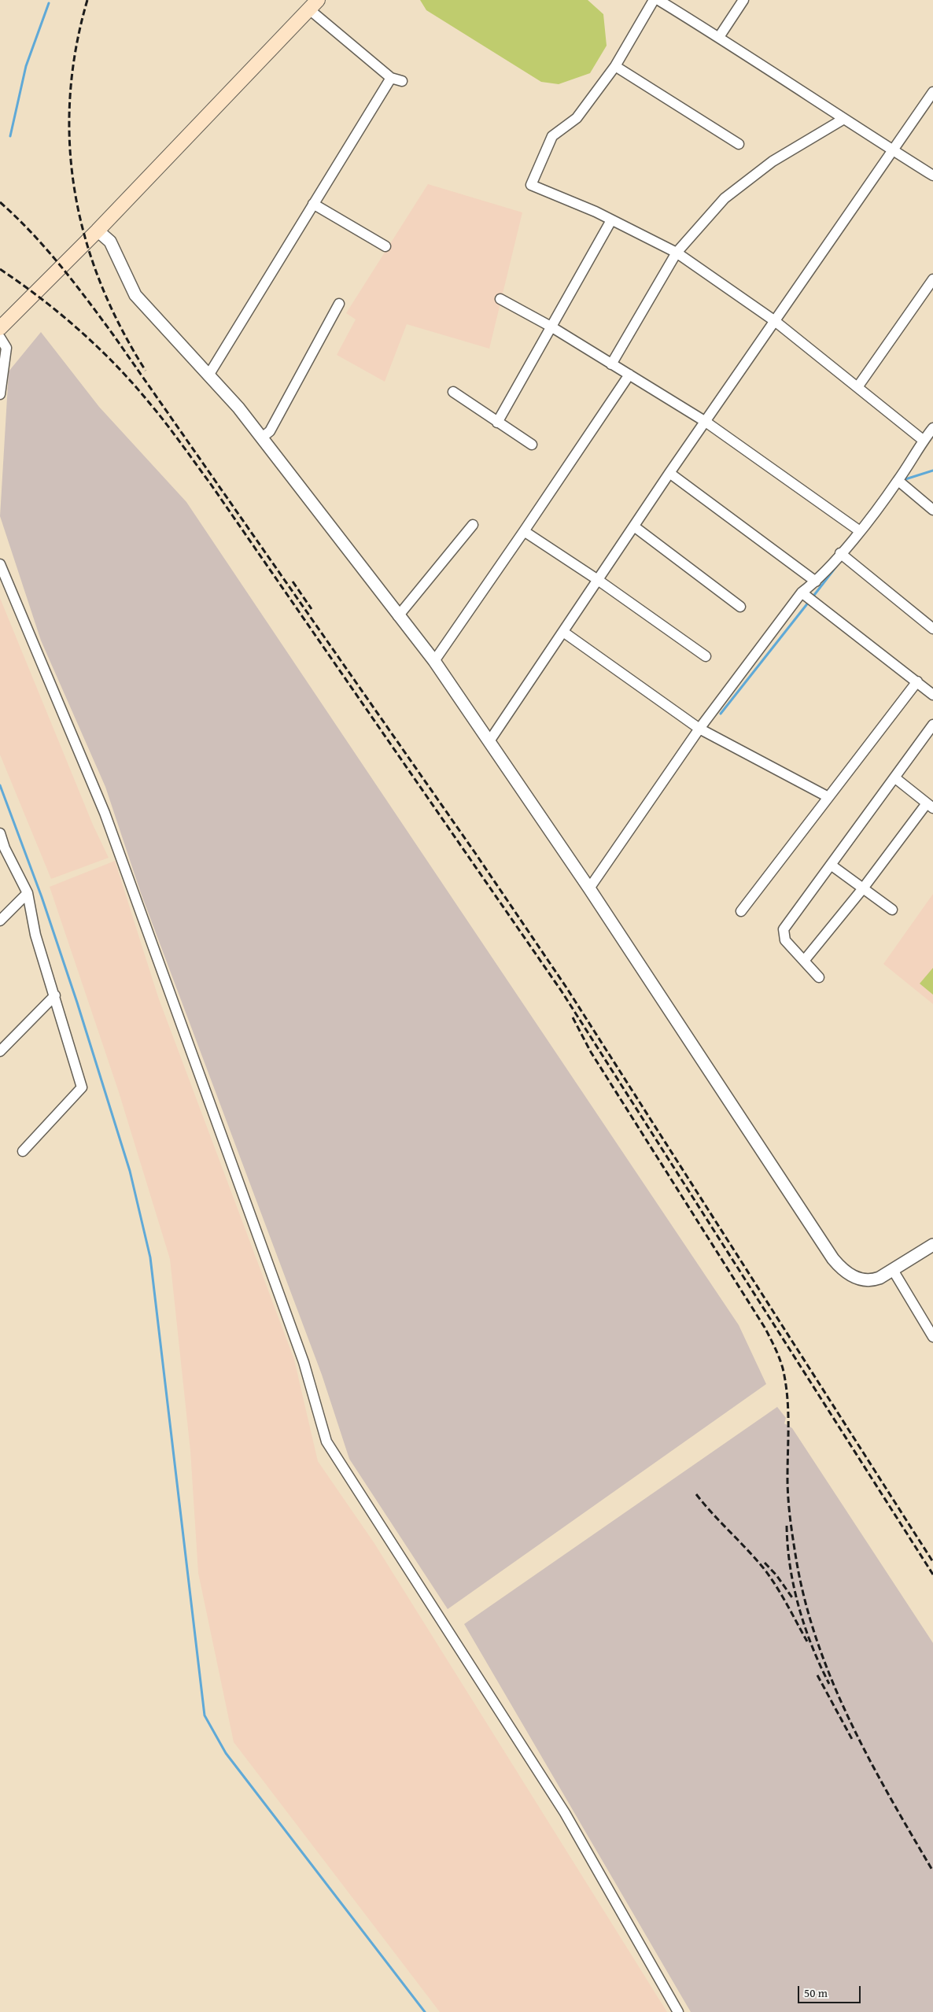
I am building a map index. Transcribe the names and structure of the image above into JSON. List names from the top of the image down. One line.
{"scale_bar":"50 m"}
